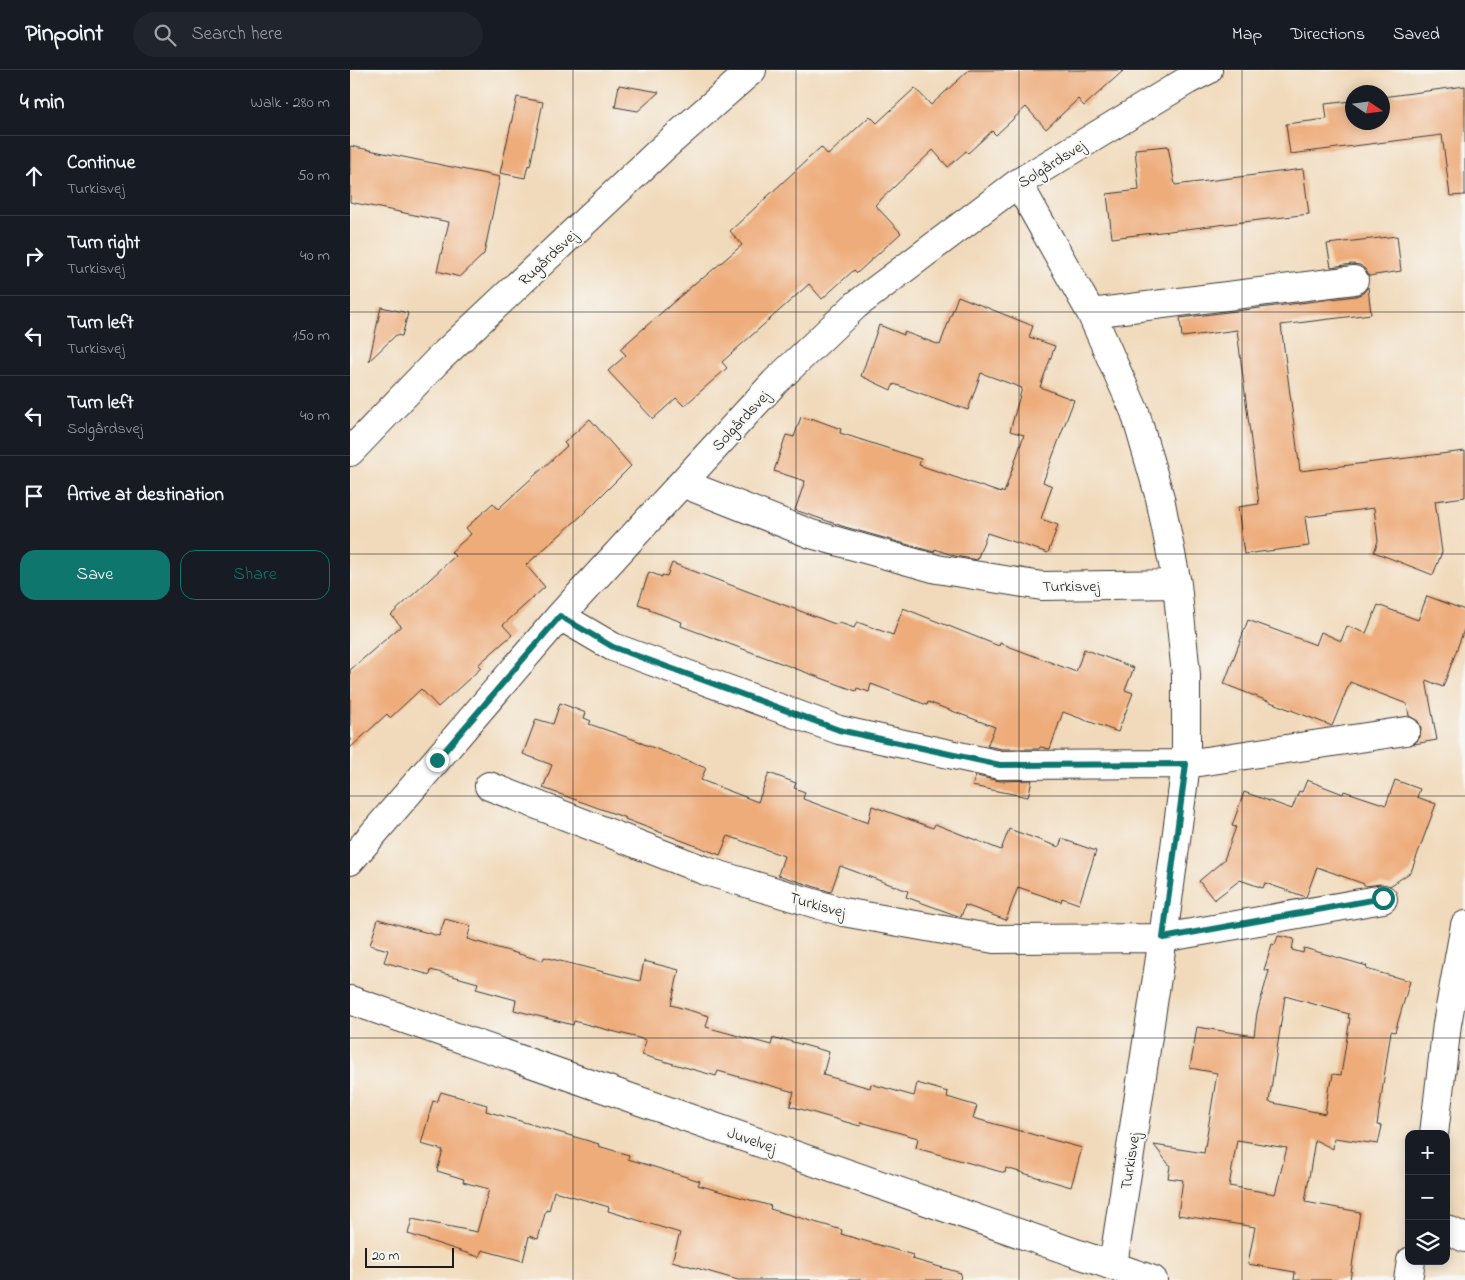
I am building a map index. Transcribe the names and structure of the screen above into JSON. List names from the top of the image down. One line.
{"streets":{"street":["Solgårdsvej","Rugårdsvej","Turkisvej","Juvelvej"]},"crossings":[["Solgårdsvej","Turkisvej"],["Turkisvej","Juvelvej"]],"scale_bar":"20 m","north":"right","page":{"header":"Pinpoint","search":"Search here","nav":["Map","Directions","Saved"],"heading":["4 min","Walk · 280 m"],"list":[["Continue","Turkisvej","50 m"],["Turn right","Turkisvej","40 m"],["Turn left","Turkisvej","150 m"],["Turn left","Solgårdsvej","40 m"],"Arrive at destination"],"buttons":["Save","Share"],"map_buttons":["+","−"],"scale":"20 m"}}
